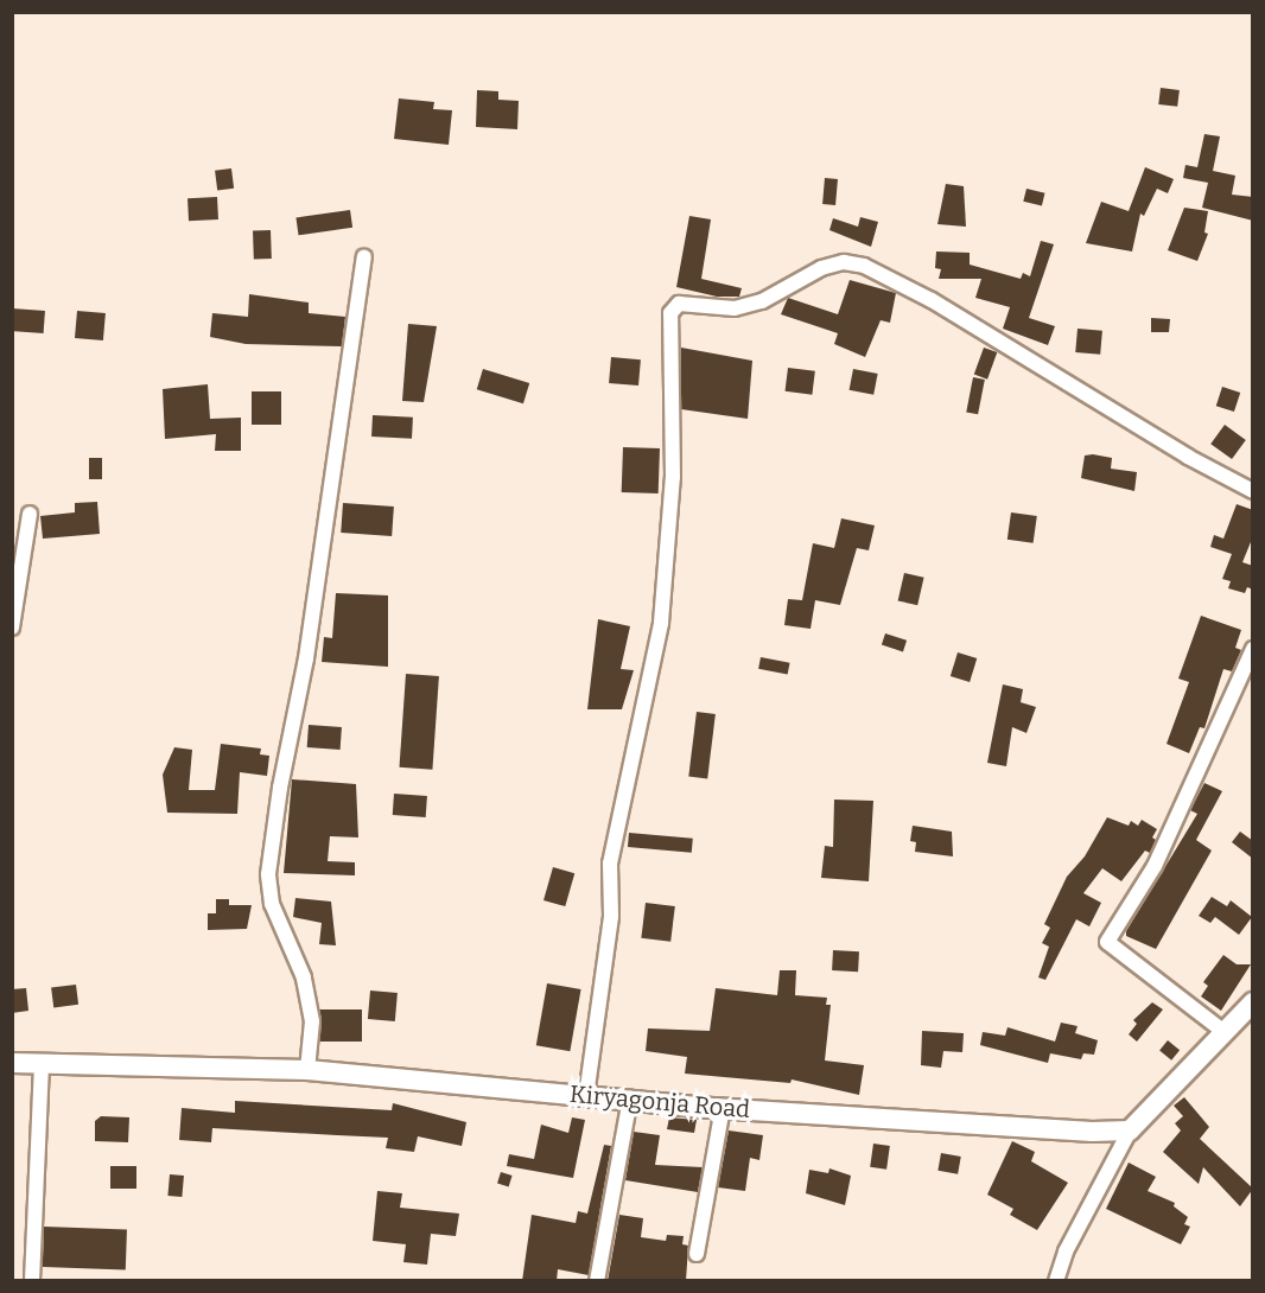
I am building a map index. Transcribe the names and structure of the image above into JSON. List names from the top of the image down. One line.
{"streets":{"street":["Kiryagonja Road"]}}
